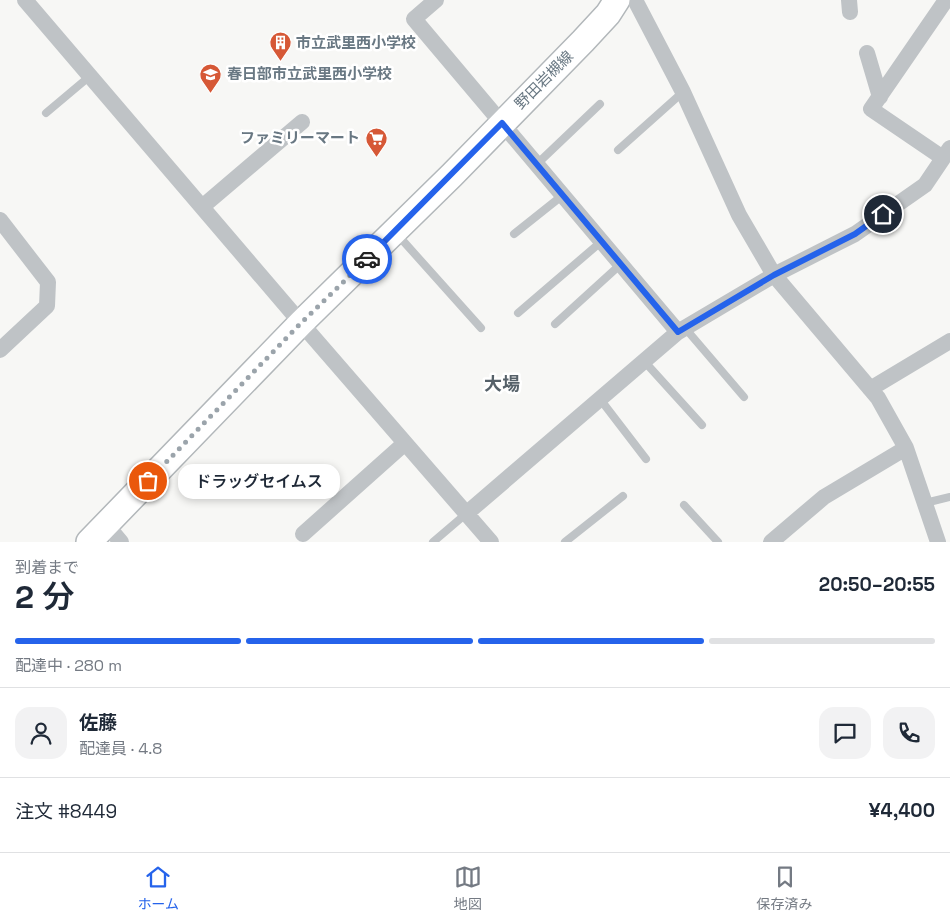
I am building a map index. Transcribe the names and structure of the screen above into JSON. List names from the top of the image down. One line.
{"streets":{"main road":["野田岩槻線"]},"districts":["大場"],"places":{"building":["市立武里西小学校"],"school or university":["春日部市立武里西小学校"],"supermarket":["ファミリーマート"],"other":["ドラッグセイムス"]},"page":{"bubble":"ドラッグセイムス","heading":["2 分","到着まで","20:50–20:55"],"panel":["佐藤","配達員 · 4.8","注文 #8449","¥4,400"],"bar":"配達中 · 280 m","tabs":["ホーム","地図","保存済み"]}}
